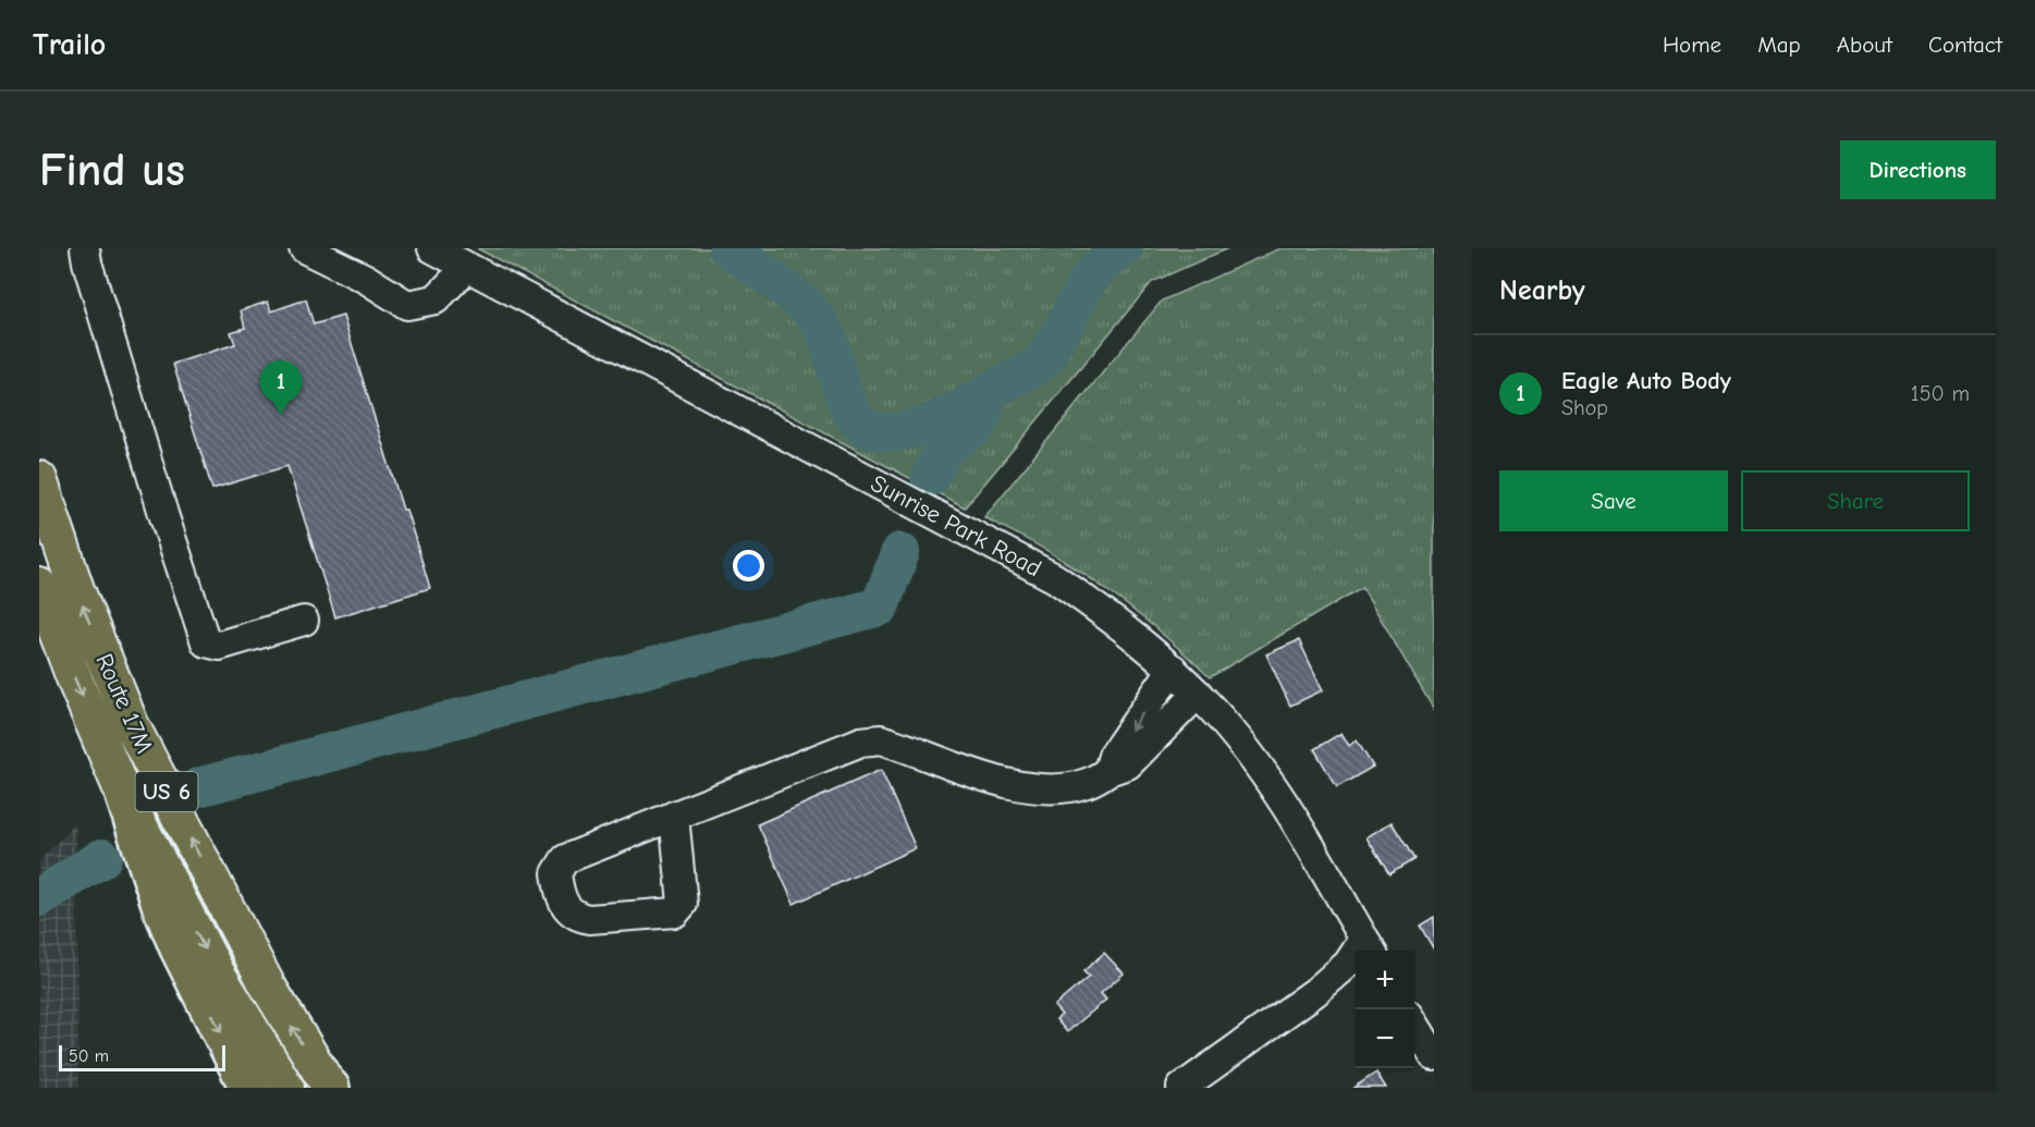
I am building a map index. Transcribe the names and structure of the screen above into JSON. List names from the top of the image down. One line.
{"streets":{"highway":["US 6"],"main road":["Route 17M"],"street":["Sunrise Park Road"]},"crossings":[["Route 17M","US 6"]],"scale_bar":"50 m","page":{"header":"Trailo","nav":["Home","Map","About","Contact"],"buttons":["Directions",["Save","Share"]],"title":"Find us","heading":"Nearby","list":[{"mark":"1","name":"Eagle Auto Body","note":"Shop","value":"150 m"}],"pins":"1","map_buttons":["+","−"],"scale":"50 m"}}
